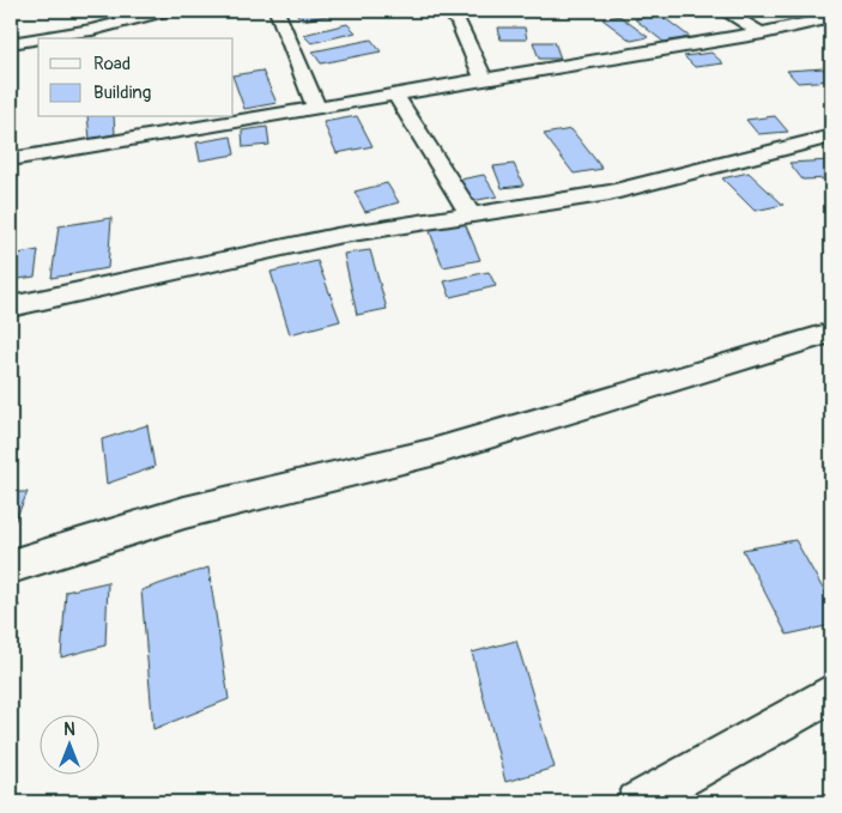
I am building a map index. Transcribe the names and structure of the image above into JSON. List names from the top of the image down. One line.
{"legend":["Road","Building"],"north":"top"}
